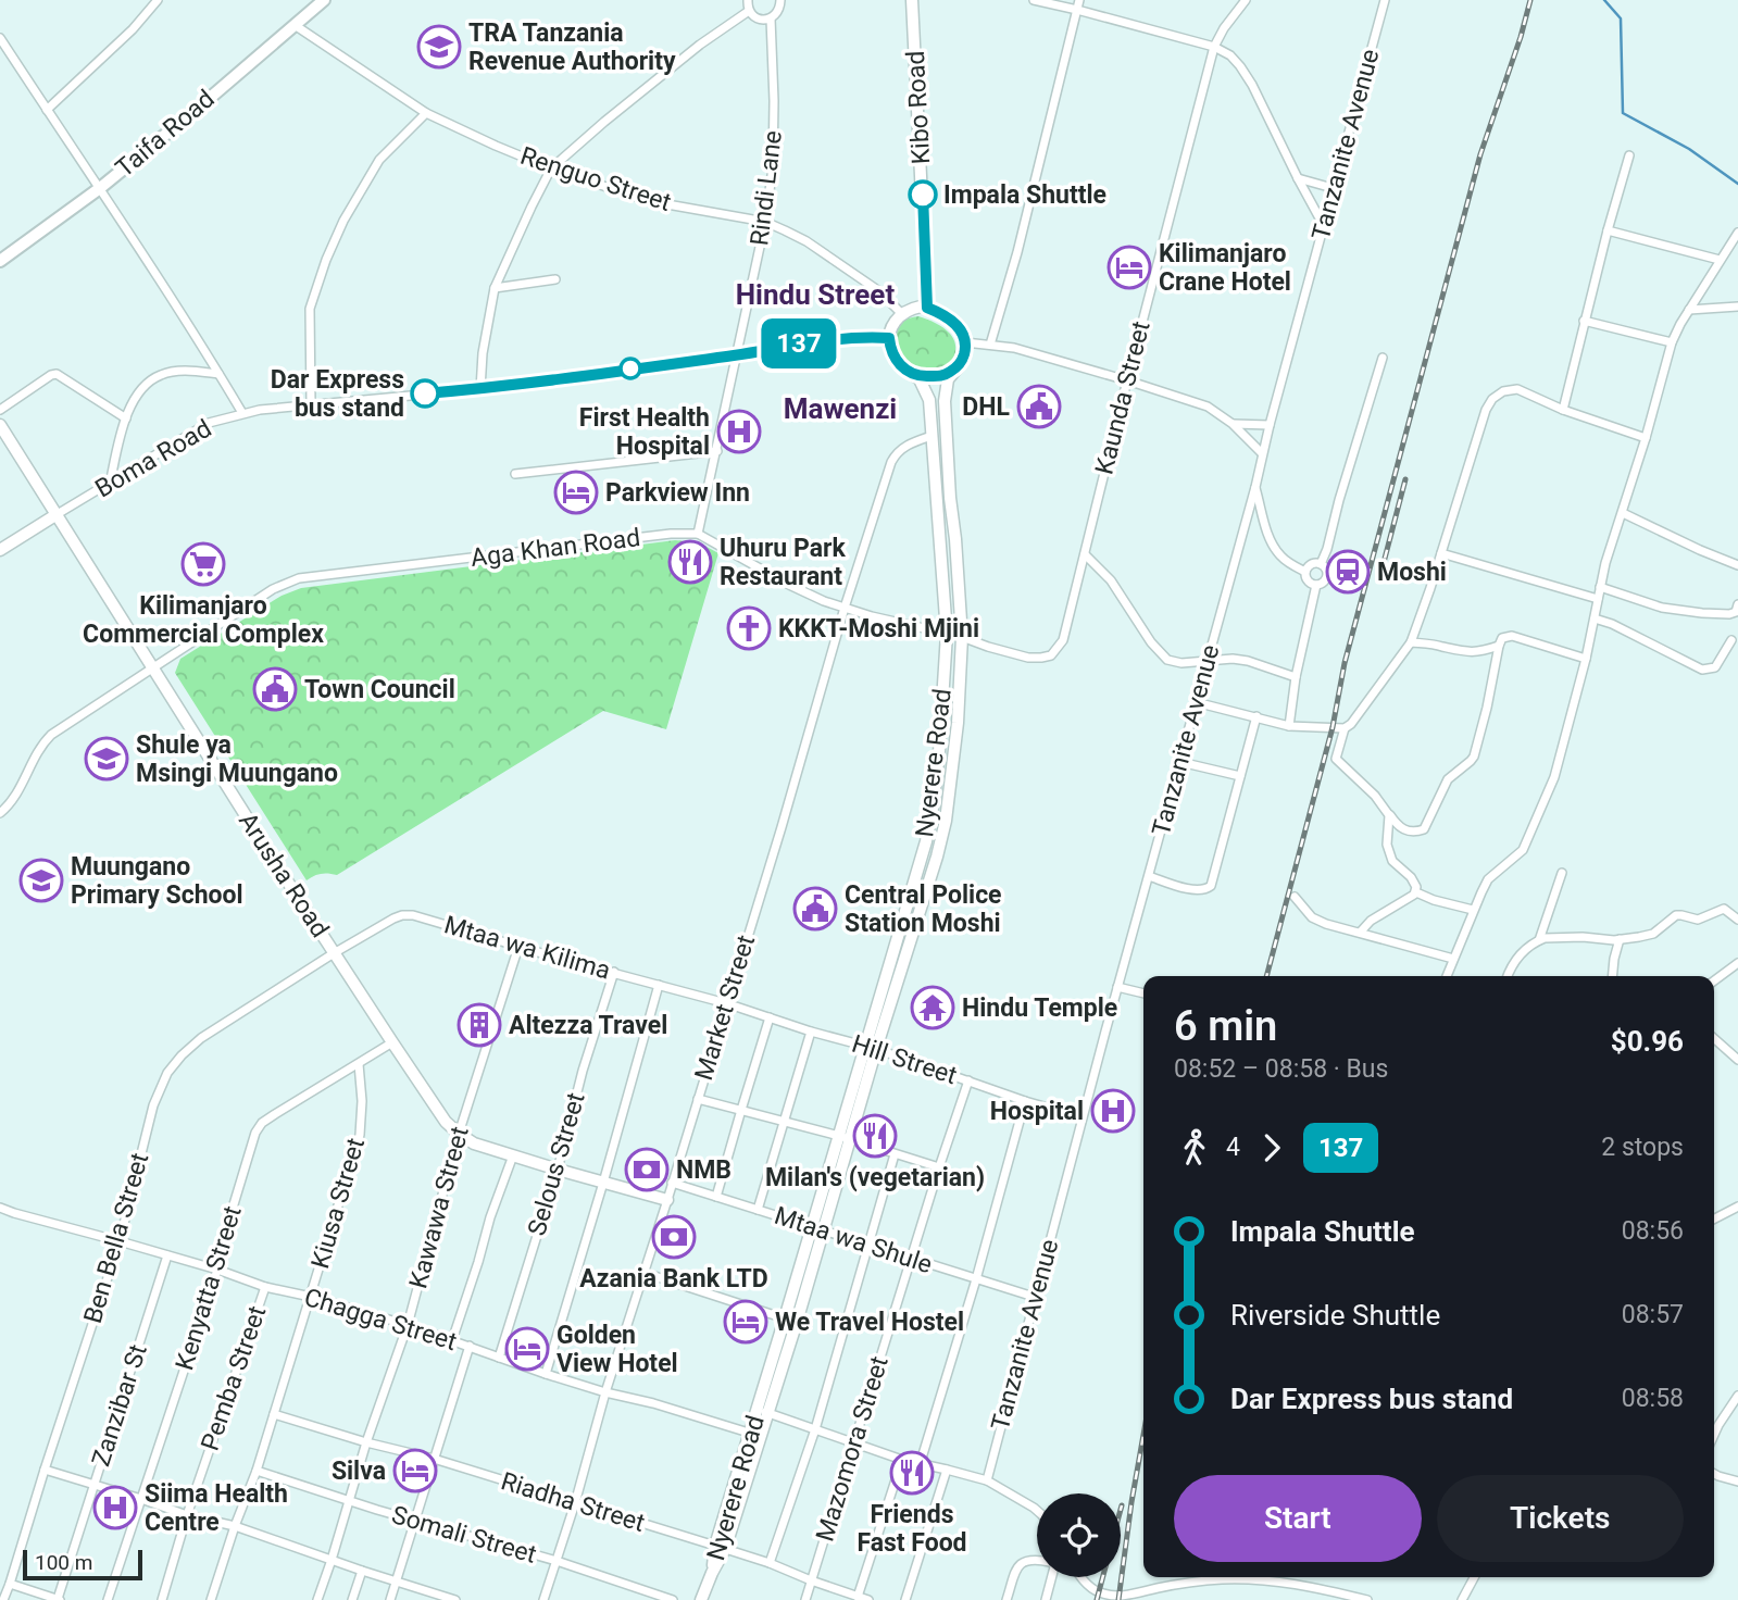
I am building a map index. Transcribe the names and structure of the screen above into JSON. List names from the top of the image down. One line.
{"streets":{"highway":["Taifa Road"],"main road":["Kibo Road","Nyerere Road","Arusha Road"],"street":["Tanzanite Avenue","Renguo Street","Rindi Lane","Kaunda Street","Boma Road","Aga Khan Road","Mtaa wa Kilima","Market Street","Hill Street","Selous Street","Kiusa Street","Kawawa Street","Ben Bella Street","Mtaa wa Shule","Kenyatta Street","Chagga Street","Pemba Street","Zanzibar St","Mazomora Street","Riadha Street","Somali Street"]},"crossings":[["Kibo Road","Renguo Street"],["Kibo Road","Boma Road"],["Kibo Road","Nyerere Road"],["Taifa Road","Renguo Street"],["Tanzanite Avenue","Hill Street"],["Tanzanite Avenue","Mtaa wa Shule"],["Renguo Street","Rindi Lane"],["Renguo Street","Boma Road"],["Renguo Street","Nyerere Road"],["Rindi Lane","Boma Road"],["Rindi Lane","Aga Khan Road"],["Kaunda Street","Nyerere Road"],["Boma Road","Nyerere Road"],["Boma Road","Arusha Road"],["Aga Khan Road","Arusha Road"],["Nyerere Road","Market Street"],["Nyerere Road","Hill Street"],["Nyerere Road","Mtaa wa Shule"],["Nyerere Road","Chagga Street"],["Nyerere Road","Riadha Street"],["Arusha Road","Mtaa wa Kilima"],["Arusha Road","Market Street"],["Arusha Road","Selous Street"],["Arusha Road","Kawawa Street"],["Arusha Road","Ben Bella Street"],["Arusha Road","Kenyatta Street"],["Mtaa wa Kilima","Market Street"],["Mtaa wa Kilima","Hill Street"],["Mtaa wa Kilima","Selous Street"],["Mtaa wa Kilima","Kawawa Street"],["Mtaa wa Kilima","Ben Bella Street"],["Market Street","Hill Street"],["Market Street","Mtaa wa Shule"],["Market Street","Chagga Street"],["Market Street","Riadha Street"],["Market Street","Somali Street"],["Hill Street","Mazomora Street"],["Selous Street","Chagga Street"],["Kiusa Street","Kenyatta Street"],["Kiusa Street","Chagga Street"],["Kiusa Street","Riadha Street"],["Kiusa Street","Somali Street"],["Kawawa Street","Chagga Street"],["Kawawa Street","Riadha Street"],["Kawawa Street","Somali Street"],["Ben Bella Street","Chagga Street"],["Mtaa wa Shule","Mazomora Street"],["Kenyatta Street","Chagga Street"],["Chagga Street","Pemba Street"],["Chagga Street","Zanzibar St"],["Mazomora Street","Riadha Street"]],"districts":["Hindu Street","Mawenzi"],"places":{"school or university":["TRA Tanzania Revenue Authority","Shule ya Msingi Muungano","Muungano Primary School"],"other":["Impala Shuttle","Dar Express bus stand"],"hotel":["Kilimanjaro Crane Hotel","Parkview Inn","We Travel Hostel","Golden View Hotel","Silva"],"public building":["DHL","Town Council","Central Police Station Moshi"],"hospital":["First Health Hospital","Hospital","Siima Health Centre"],"restaurant":["Uhuru Park Restaurant","Milan's (vegetarian)","Friends Fast Food"],"supermarket":["Kilimanjaro Commercial Complex"],"station":["Moshi"],"church":["KKKT-Moshi Mjini"],"temple":["Hindu Temple"],"building":["Altezza Travel"],"bank":["NMB","Azania Bank LTD"]},"lines":["bus line 137"],"scale_bar":"100 m","page":{"on_map":"137","heading":["6 min","08:52 – 08:58 · Bus","$0.96"],"legs":["4","137","2 stops"],"list":[{"name":"Impala Shuttle","value":"08:56"},{"name":"Riverside Shuttle","value":"08:57"},{"name":"Dar Express bus stand","value":"08:58"}],"buttons":["Start","Tickets"],"scale":"100 m"}}
